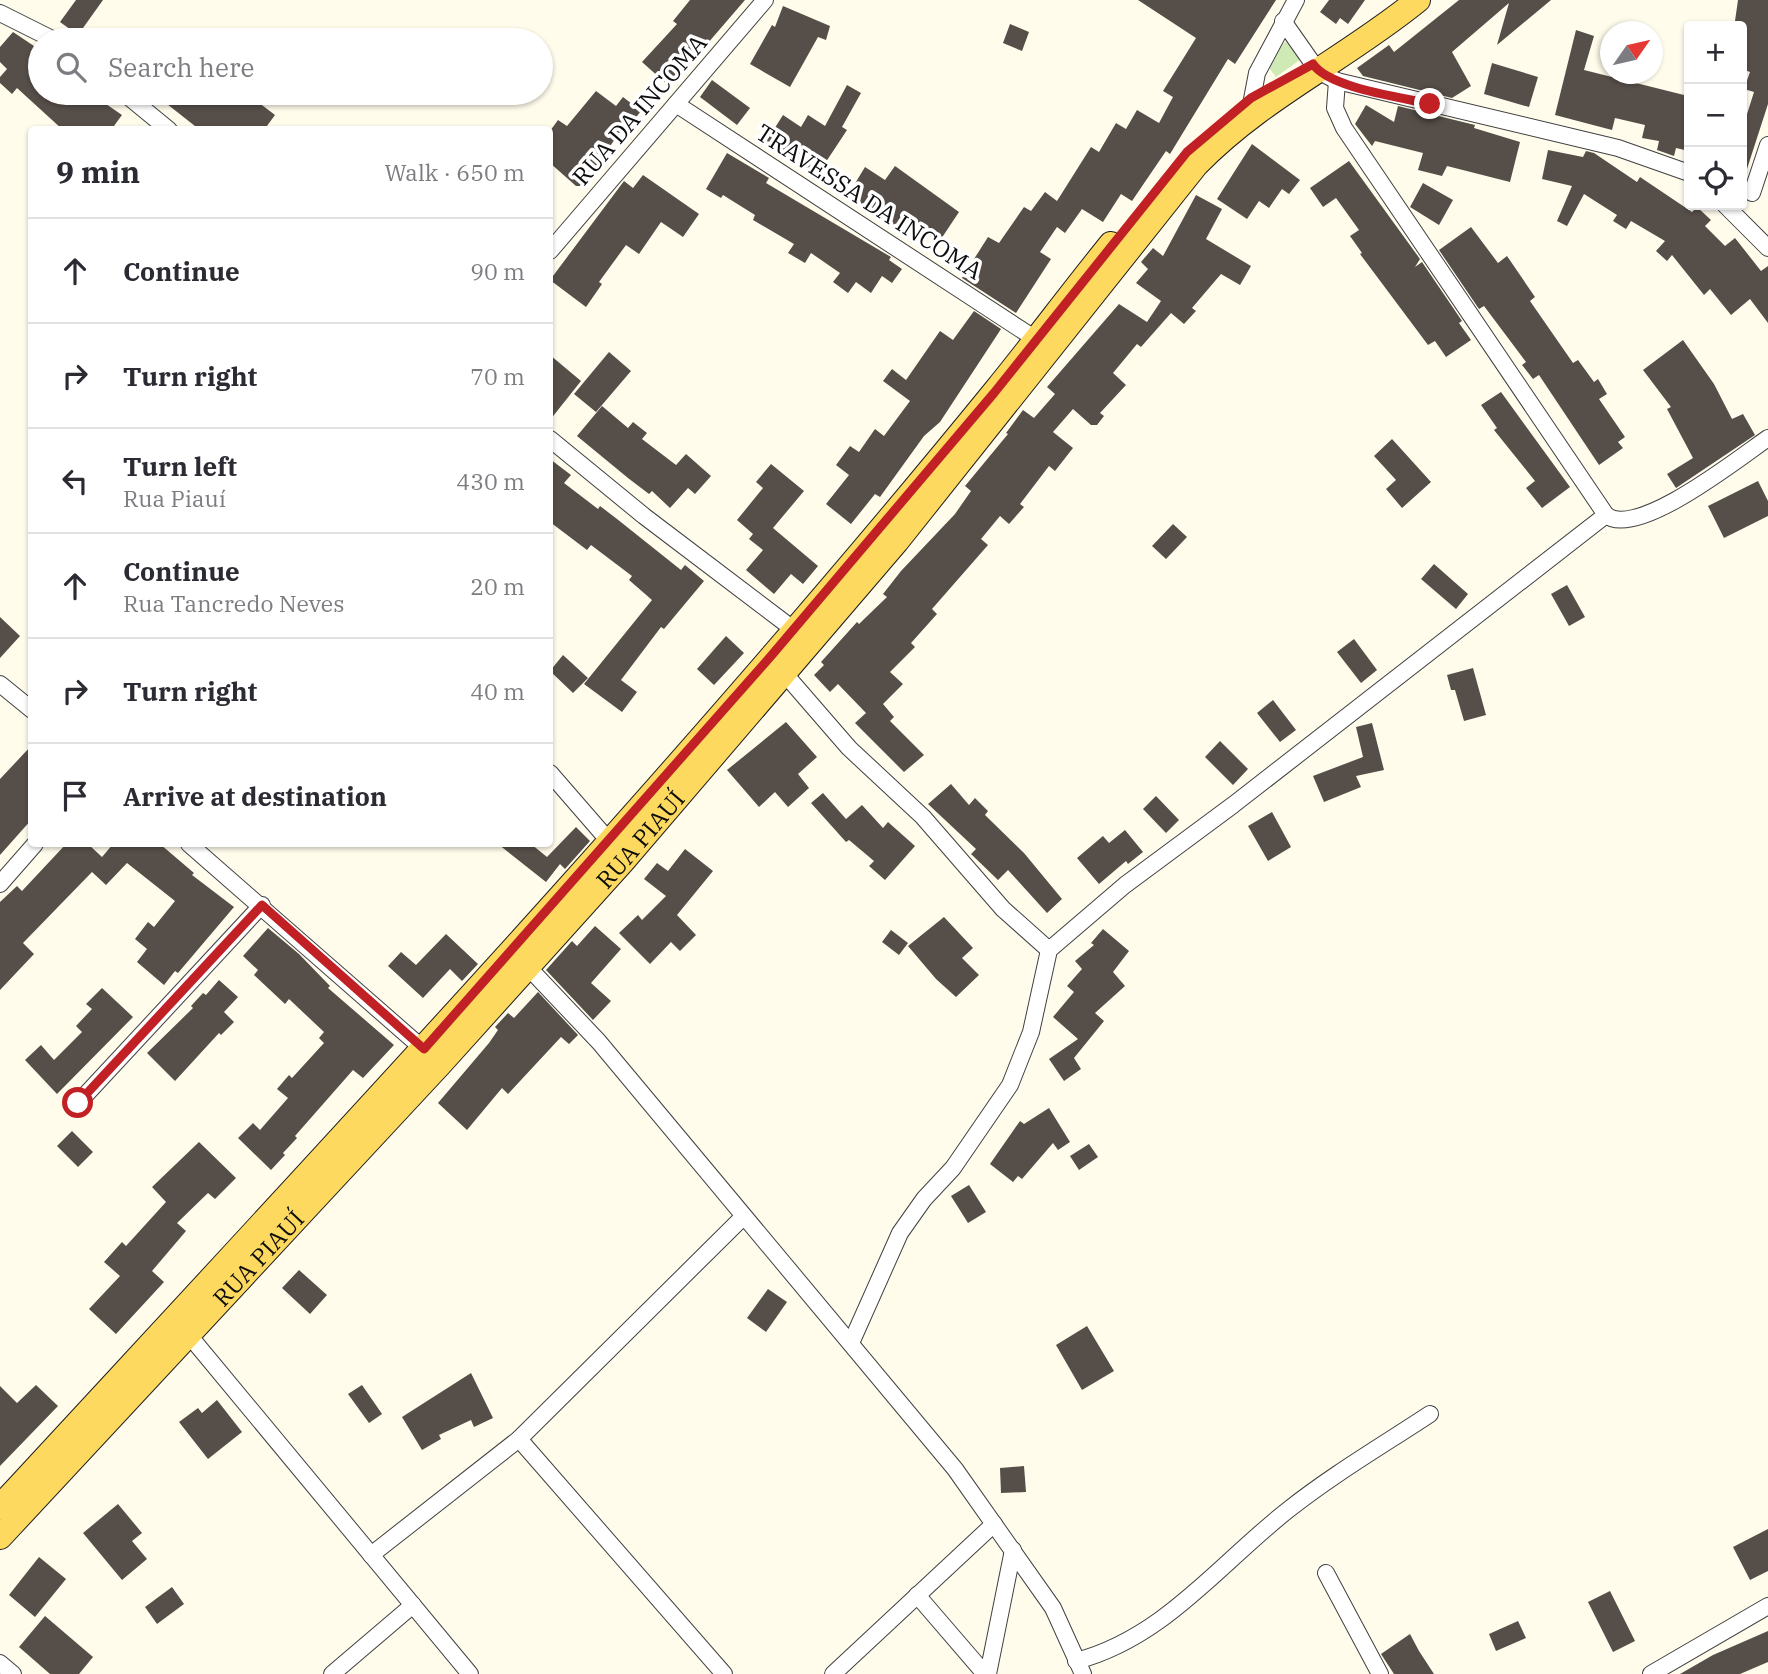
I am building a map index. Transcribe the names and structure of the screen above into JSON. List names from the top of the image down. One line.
{"streets":{"main road":["RUA PIAUÍ"],"street":["RUA DA INCOMA","TRAVESSA DA INCOMA"]},"crossings":[["RUA DA INCOMA","TRAVESSA DA INCOMA"],["TRAVESSA DA INCOMA","RUA PIAUÍ"]],"north":"top right","page":{"map_buttons":["+","−"],"search":"Search here","heading":["9 min","Walk · 650 m"],"list":[["Continue","90 m"],["Turn right","70 m"],["Turn left","Rua Piauí","430 m"],["Continue","Rua Tancredo Neves","20 m"],["Turn right","40 m"],"Arrive at destination"]}}
